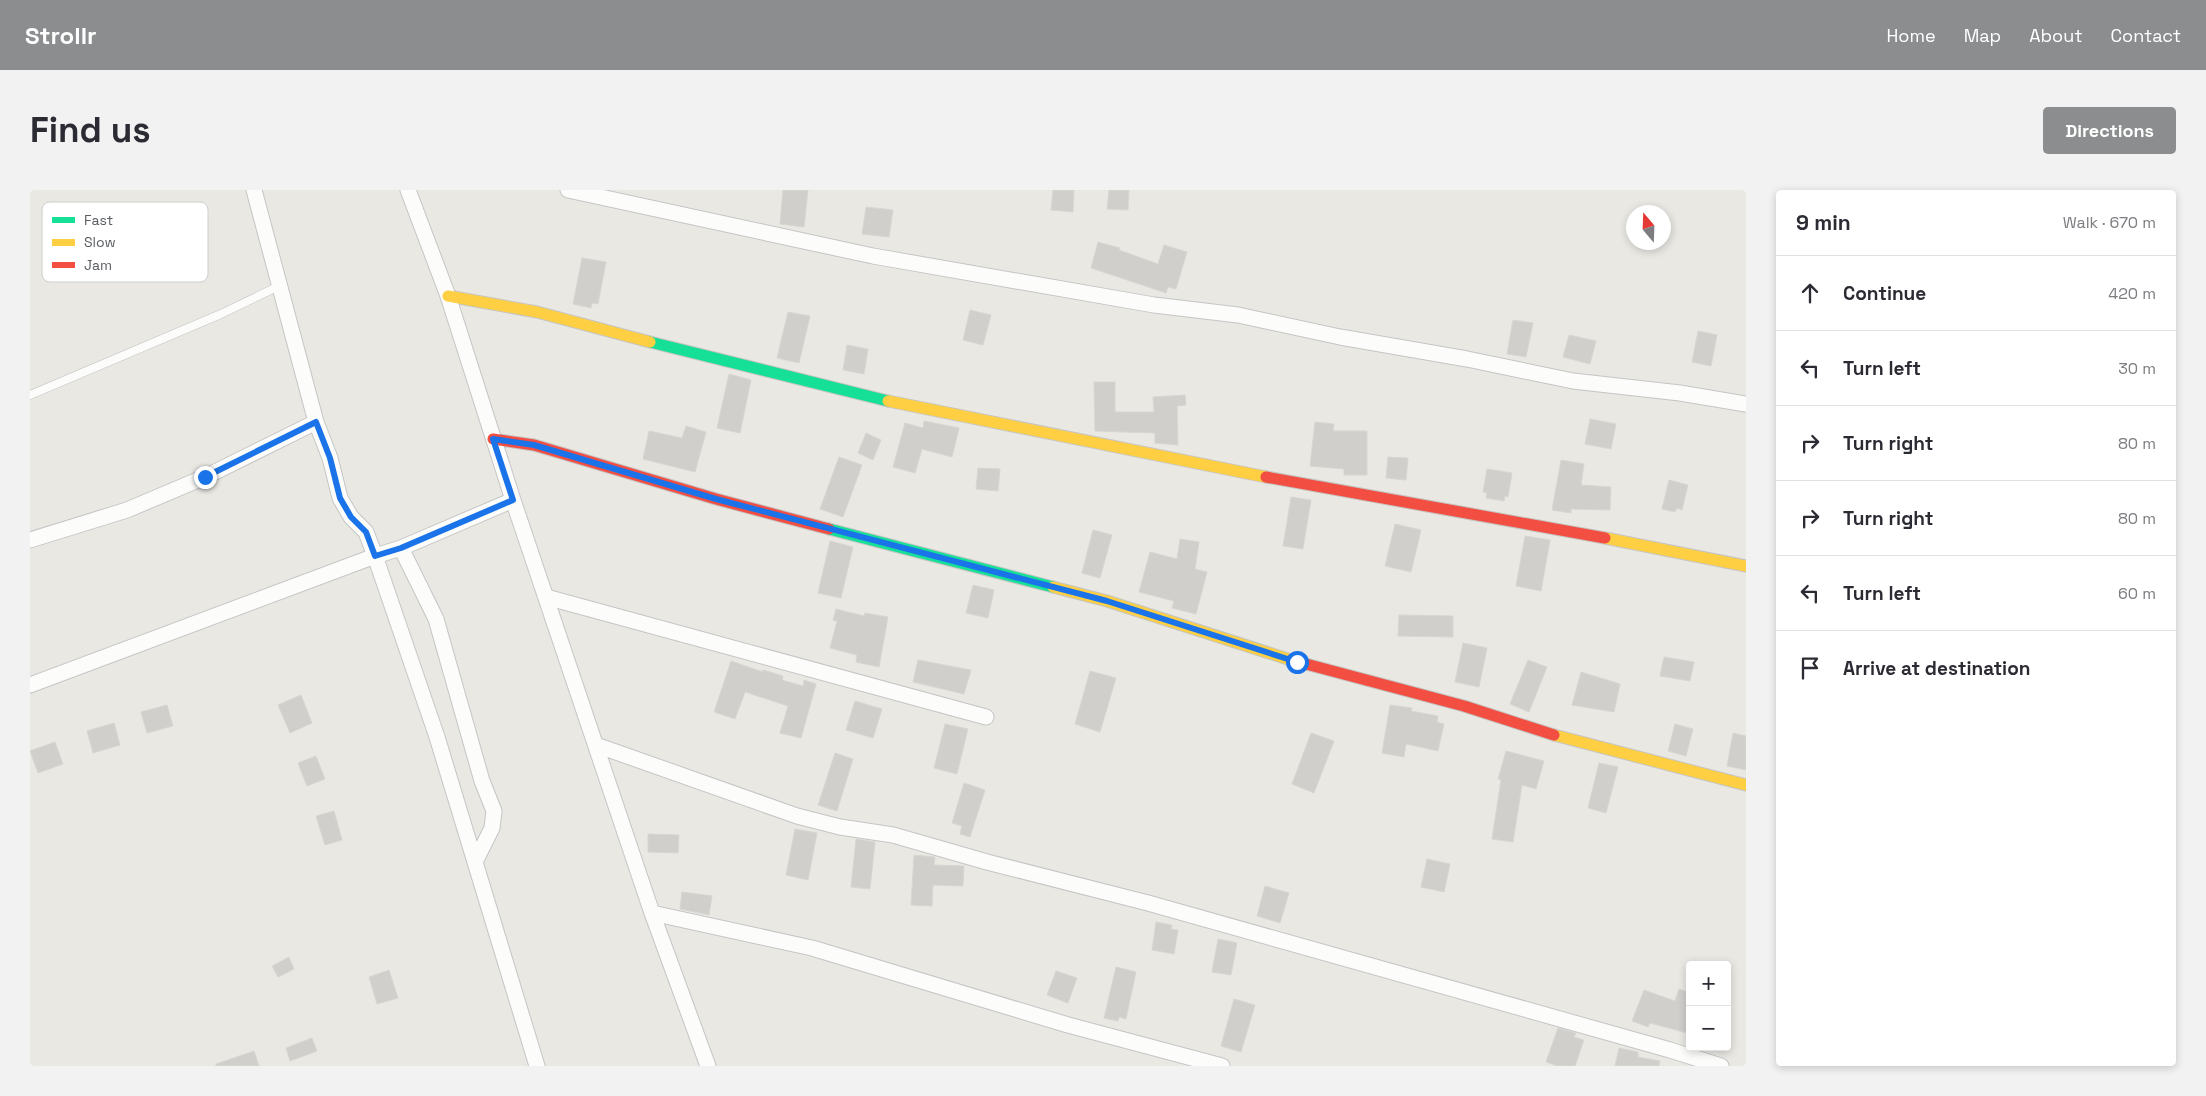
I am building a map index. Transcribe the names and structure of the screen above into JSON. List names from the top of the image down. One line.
{"legend":["Fast","Slow","Jam"],"north":"top","page":{"header":"Strollr","nav":["Home","Map","About","Contact"],"buttons":"Directions","title":"Find us","heading":["9 min","Walk · 670 m"],"list":[["Continue","420 m"],["Turn left","30 m"],["Turn right","80 m"],["Turn right","80 m"],["Turn left","60 m"],"Arrive at destination"],"map_buttons":["+","−"]}}
